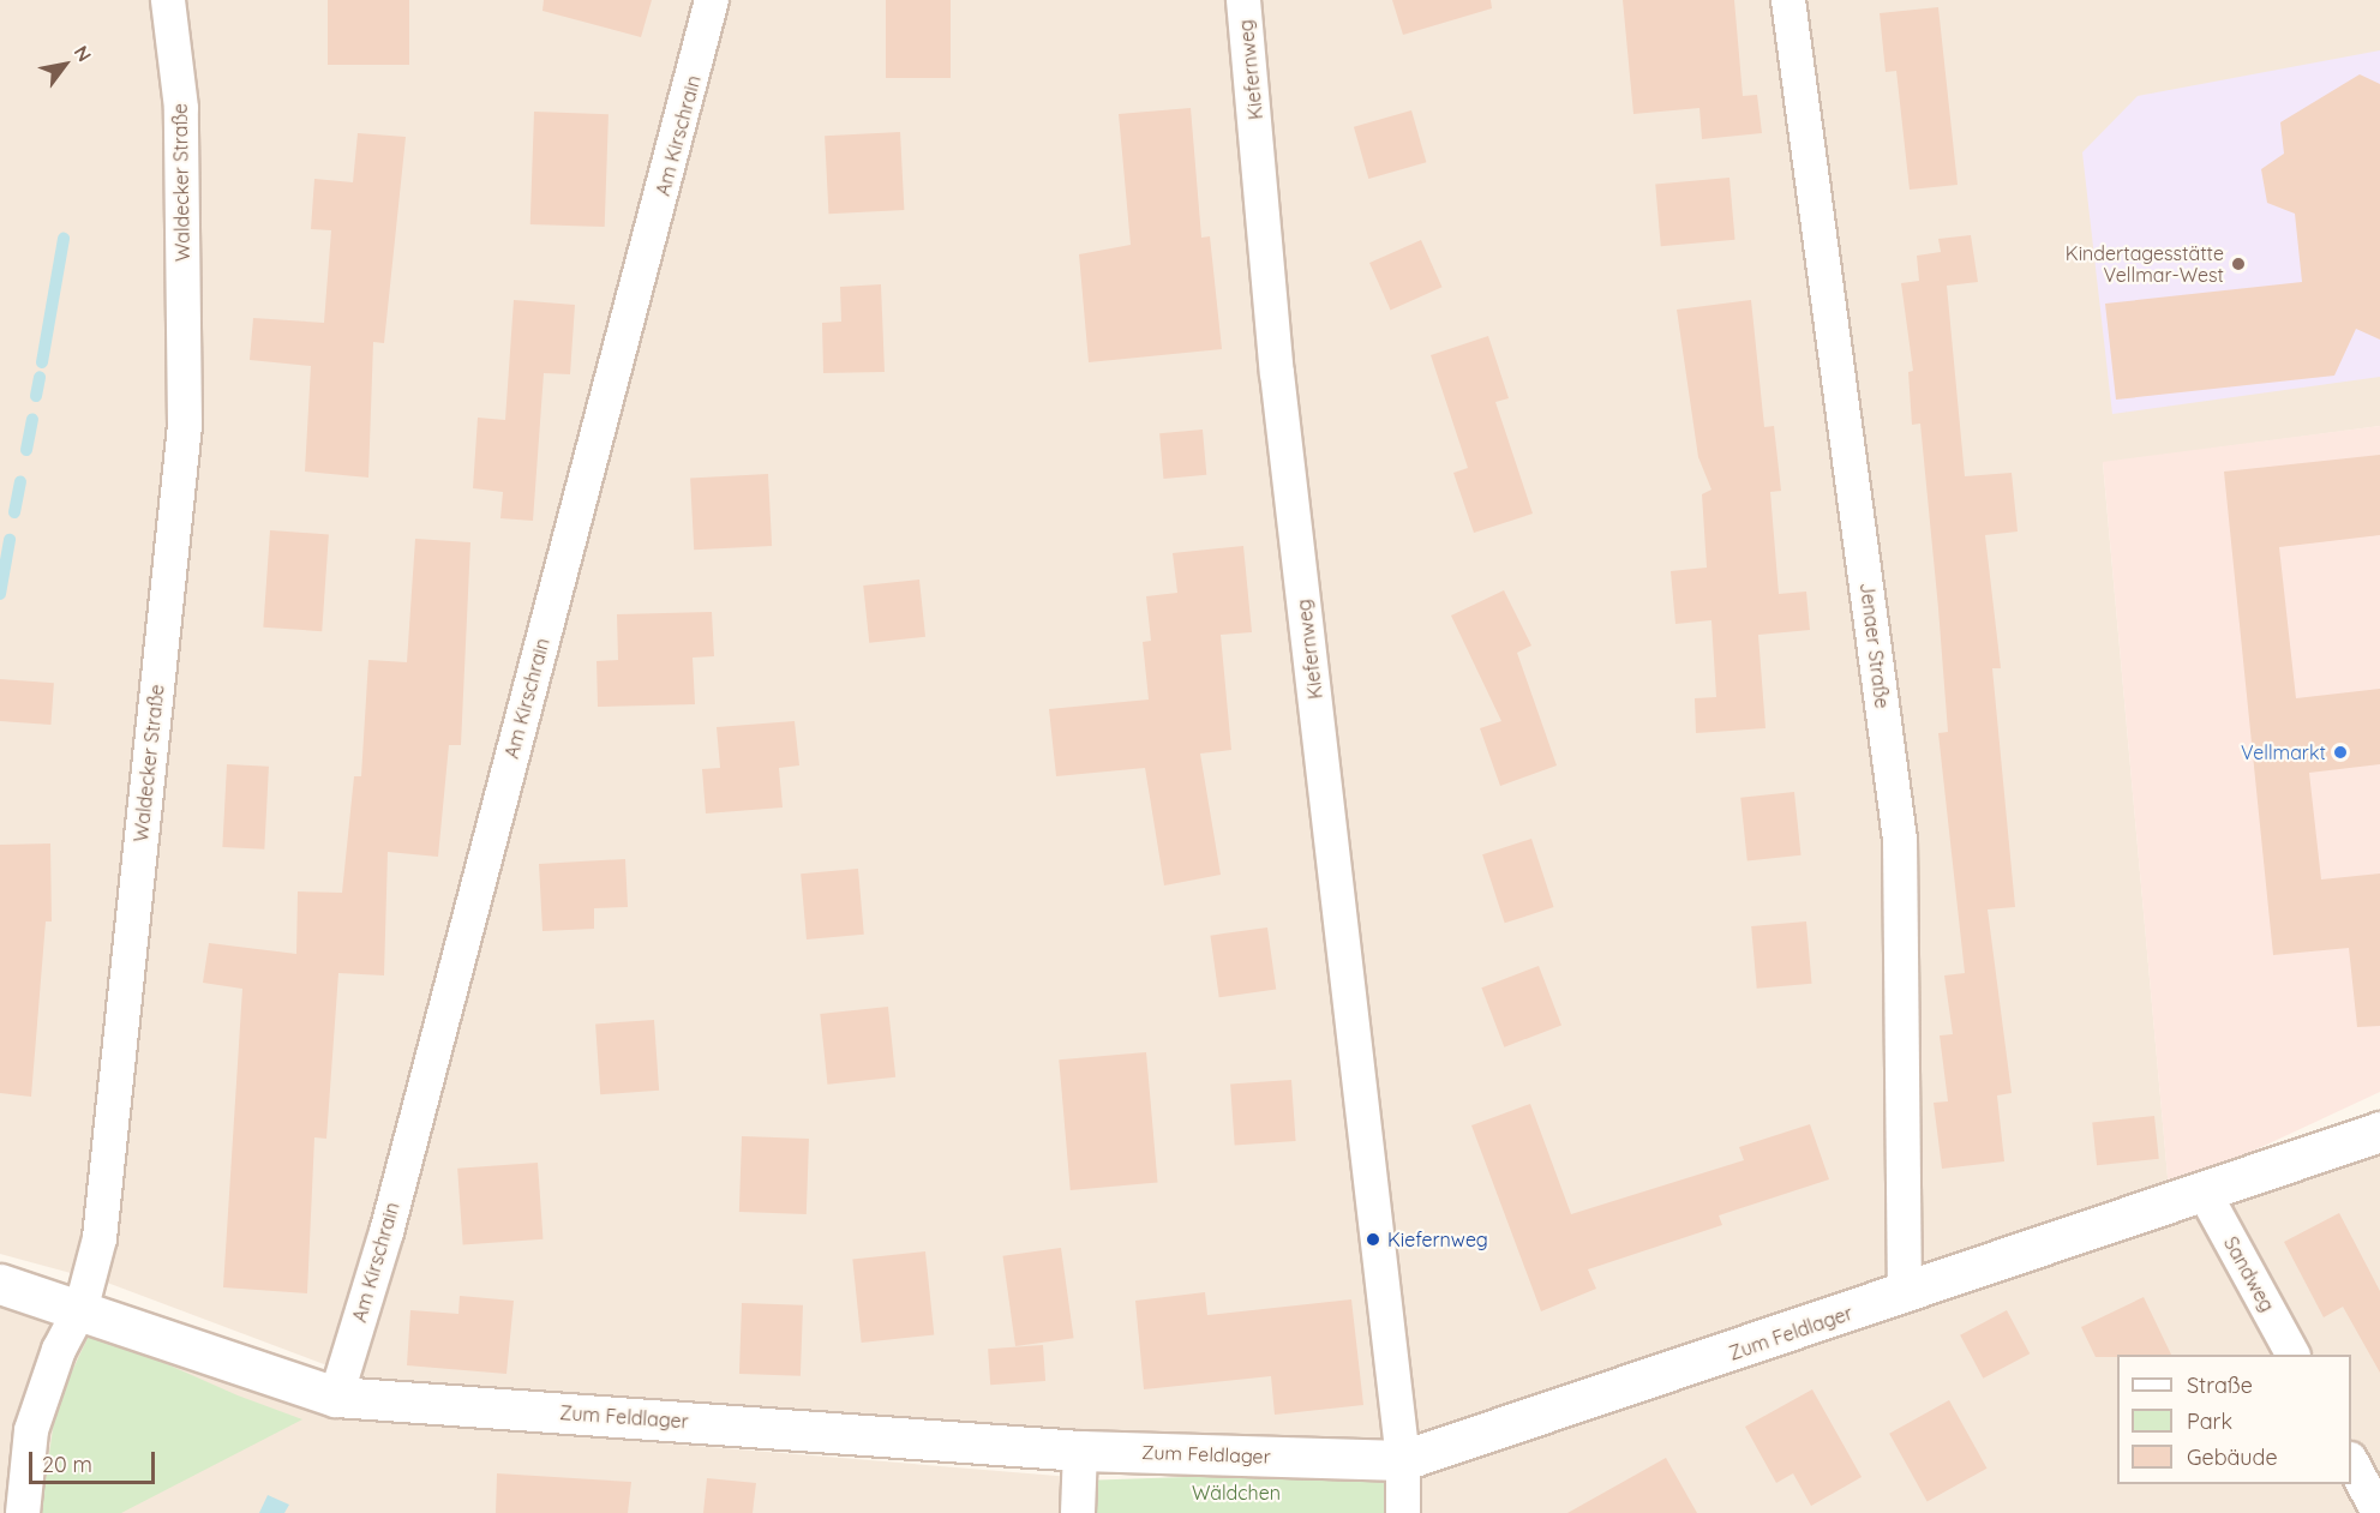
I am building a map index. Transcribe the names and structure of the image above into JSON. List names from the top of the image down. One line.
{"streets":{"street":["Kiefernweg","Am Kirschrain","Waldecker Straße","Jenaer Straße","Sandweg","Zum Feldlager"]},"crossings":[["Kiefernweg","Zum Feldlager"],["Am Kirschrain","Zum Feldlager"],["Waldecker Straße","Zum Feldlager"],["Jenaer Straße","Zum Feldlager"],["Sandweg","Zum Feldlager"]],"parks":["Wäldchen"],"places":["Kindertagesstätte Vellmar-West","Vellmarkt","Kiefernweg"],"legend":["Straße","Park","Gebäude"],"scale_bar":"20 m","north":"top right"}
